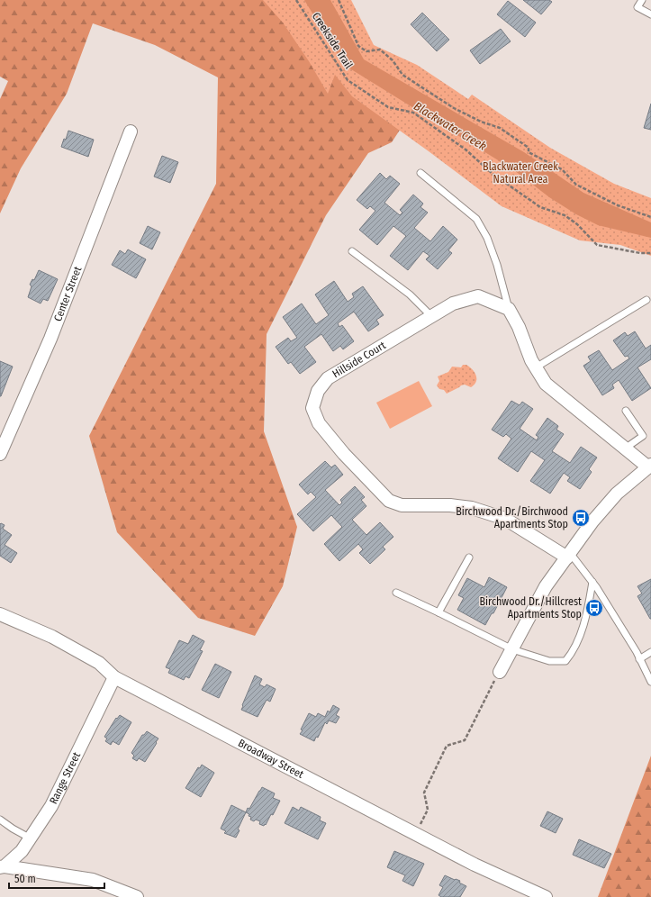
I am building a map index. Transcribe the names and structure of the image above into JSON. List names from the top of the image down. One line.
{"streets":{"street":["Center Street","Hillside Court","Broadway Street","Range Street"],"path":["Creekside Trail"]},"crossings":[["Broadway Street","Range Street"]],"water":["Blackwater Creek"],"parks":["Blackwater Creek Natural Area"],"places":{"bus stop":["Birchwood Dr./Birchwood Apartments Stop","Birchwood Dr./Hillcrest Apartments Stop"]},"scale_bar":"50 m"}
